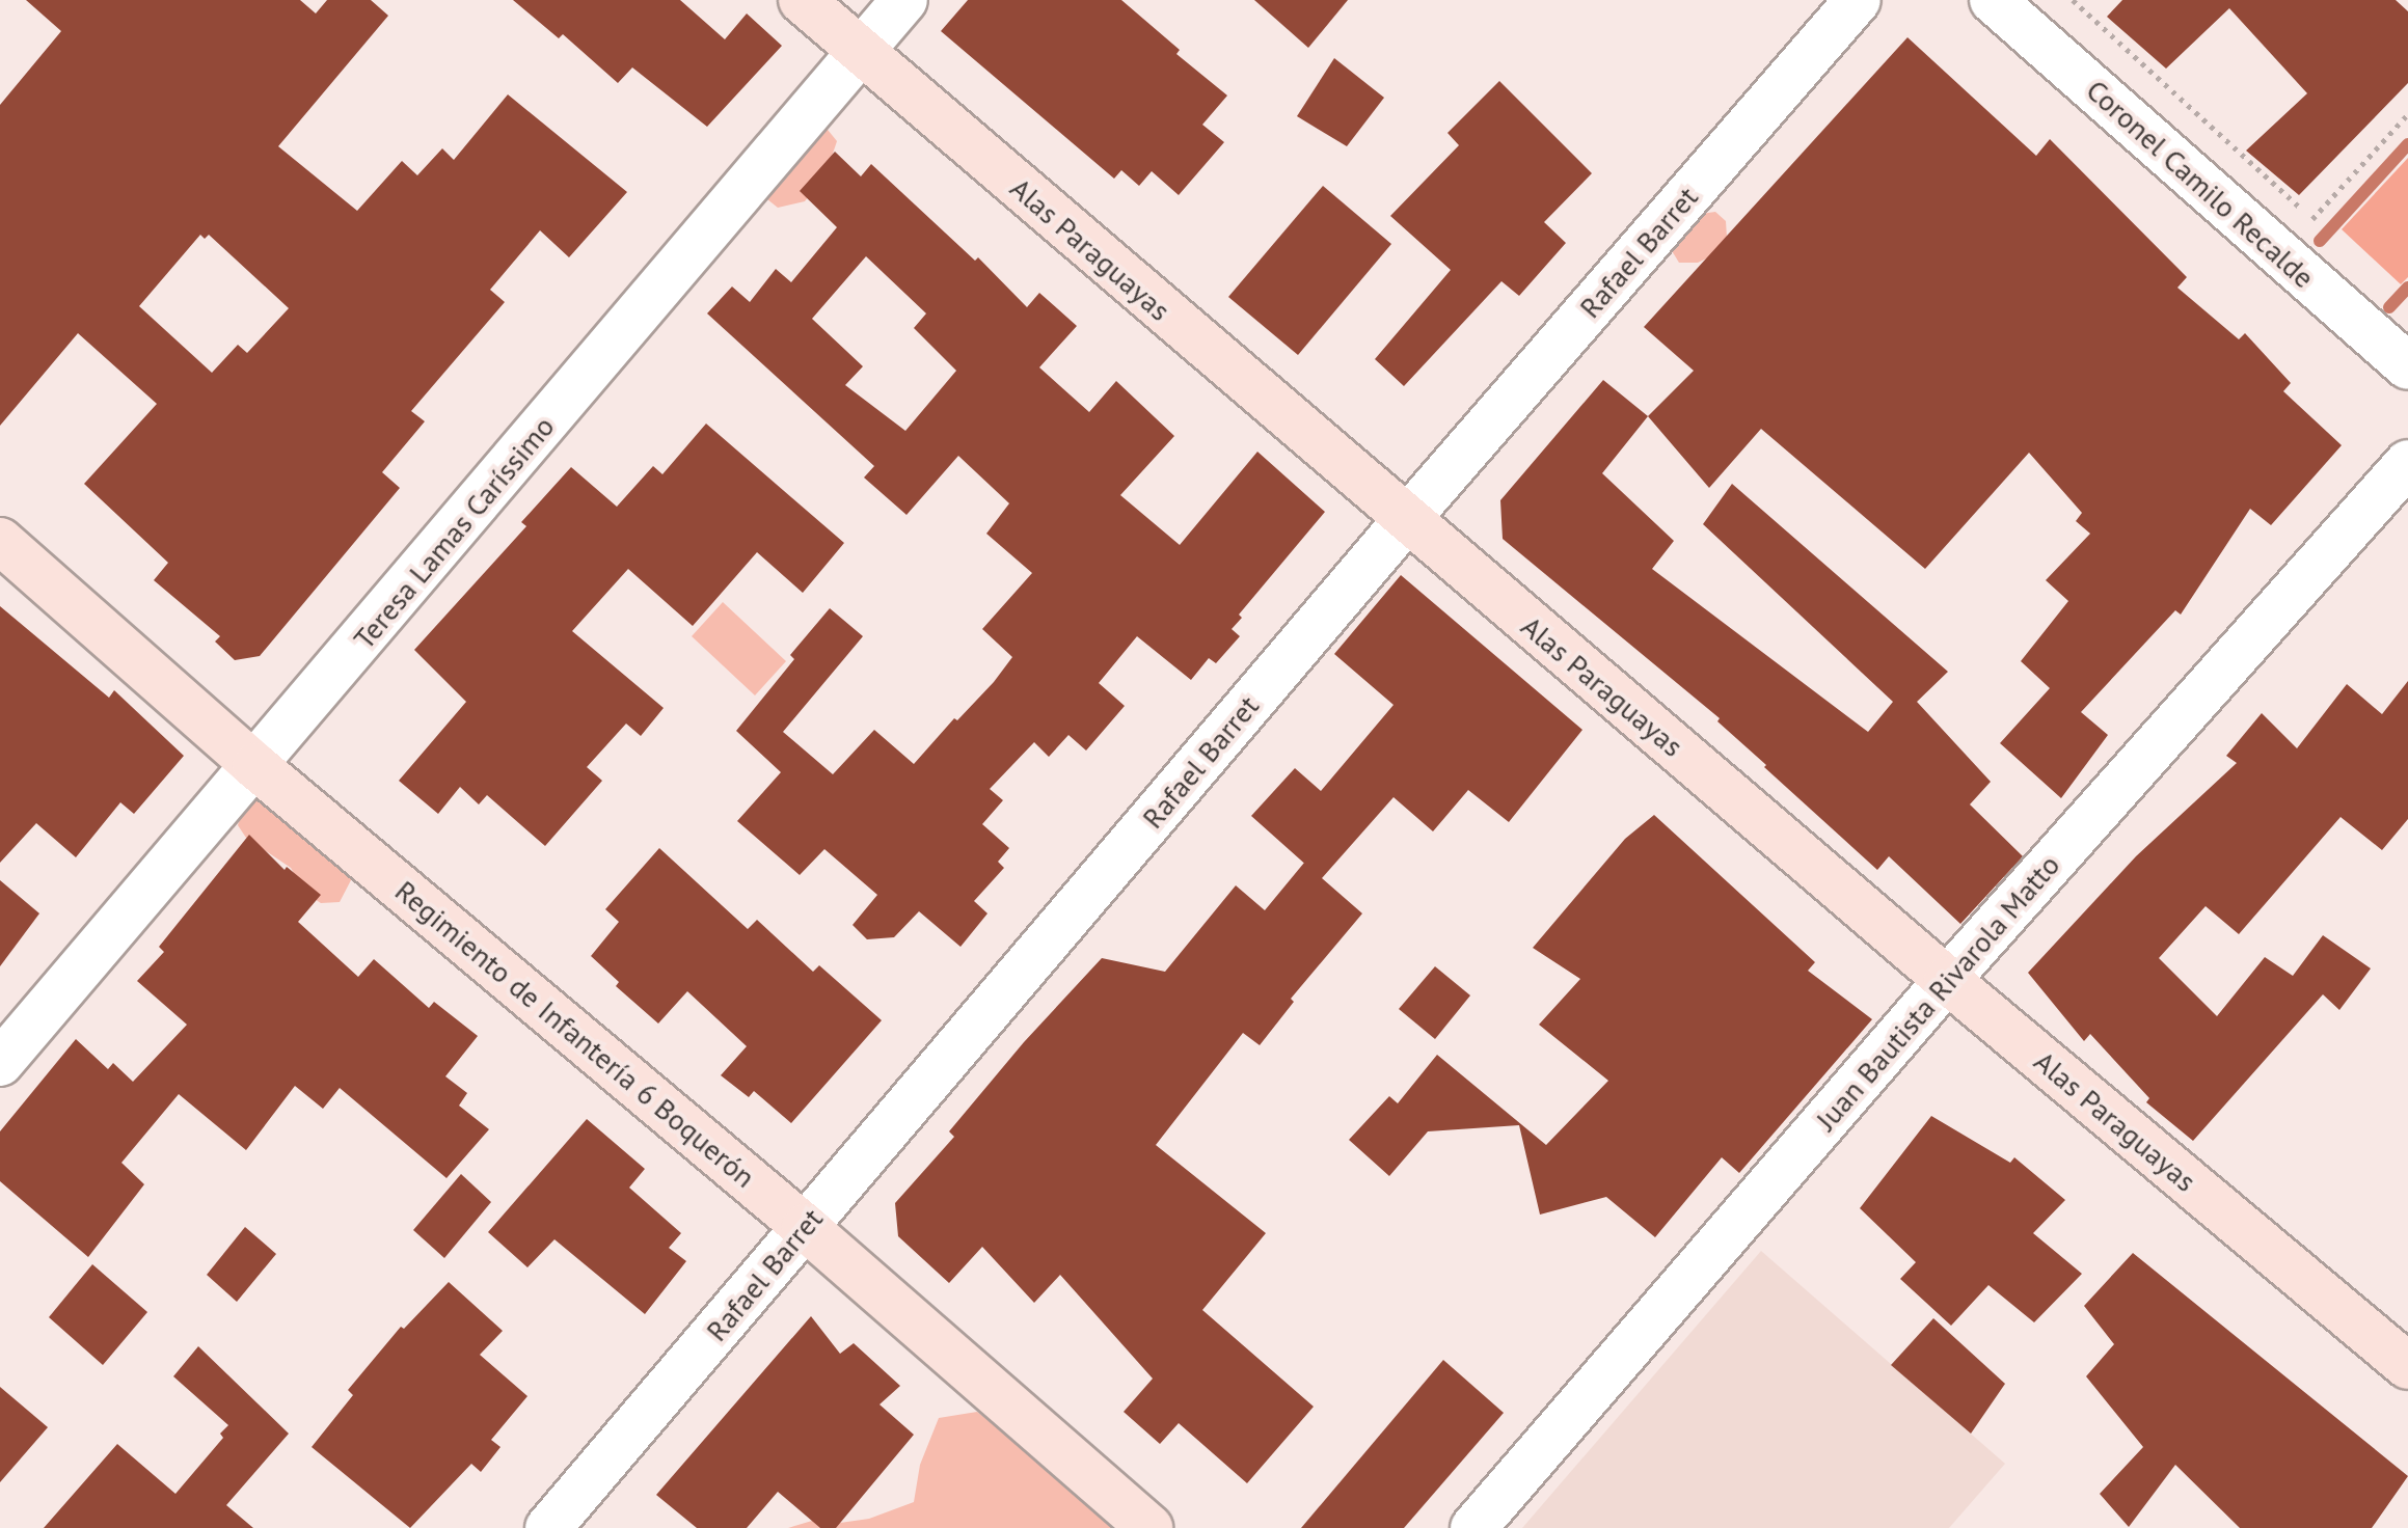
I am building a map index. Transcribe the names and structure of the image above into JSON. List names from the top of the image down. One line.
{"streets":{"street":["Coronel Camilo Recalde","Alas Paraguayas","Rafael Barret","Teresa Lamas Caríssimo","Juan Bautista Rivarola Matto","Regimiento de Infantería 6 Boquerón"]},"crossings":[["Alas Paraguayas","Rafael Barret"],["Alas Paraguayas","Teresa Lamas Caríssimo"],["Alas Paraguayas","Juan Bautista Rivarola Matto"],["Rafael Barret","Regimiento de Infantería 6 Boquerón"],["Teresa Lamas Caríssimo","Regimiento de Infantería 6 Boquerón"]]}
